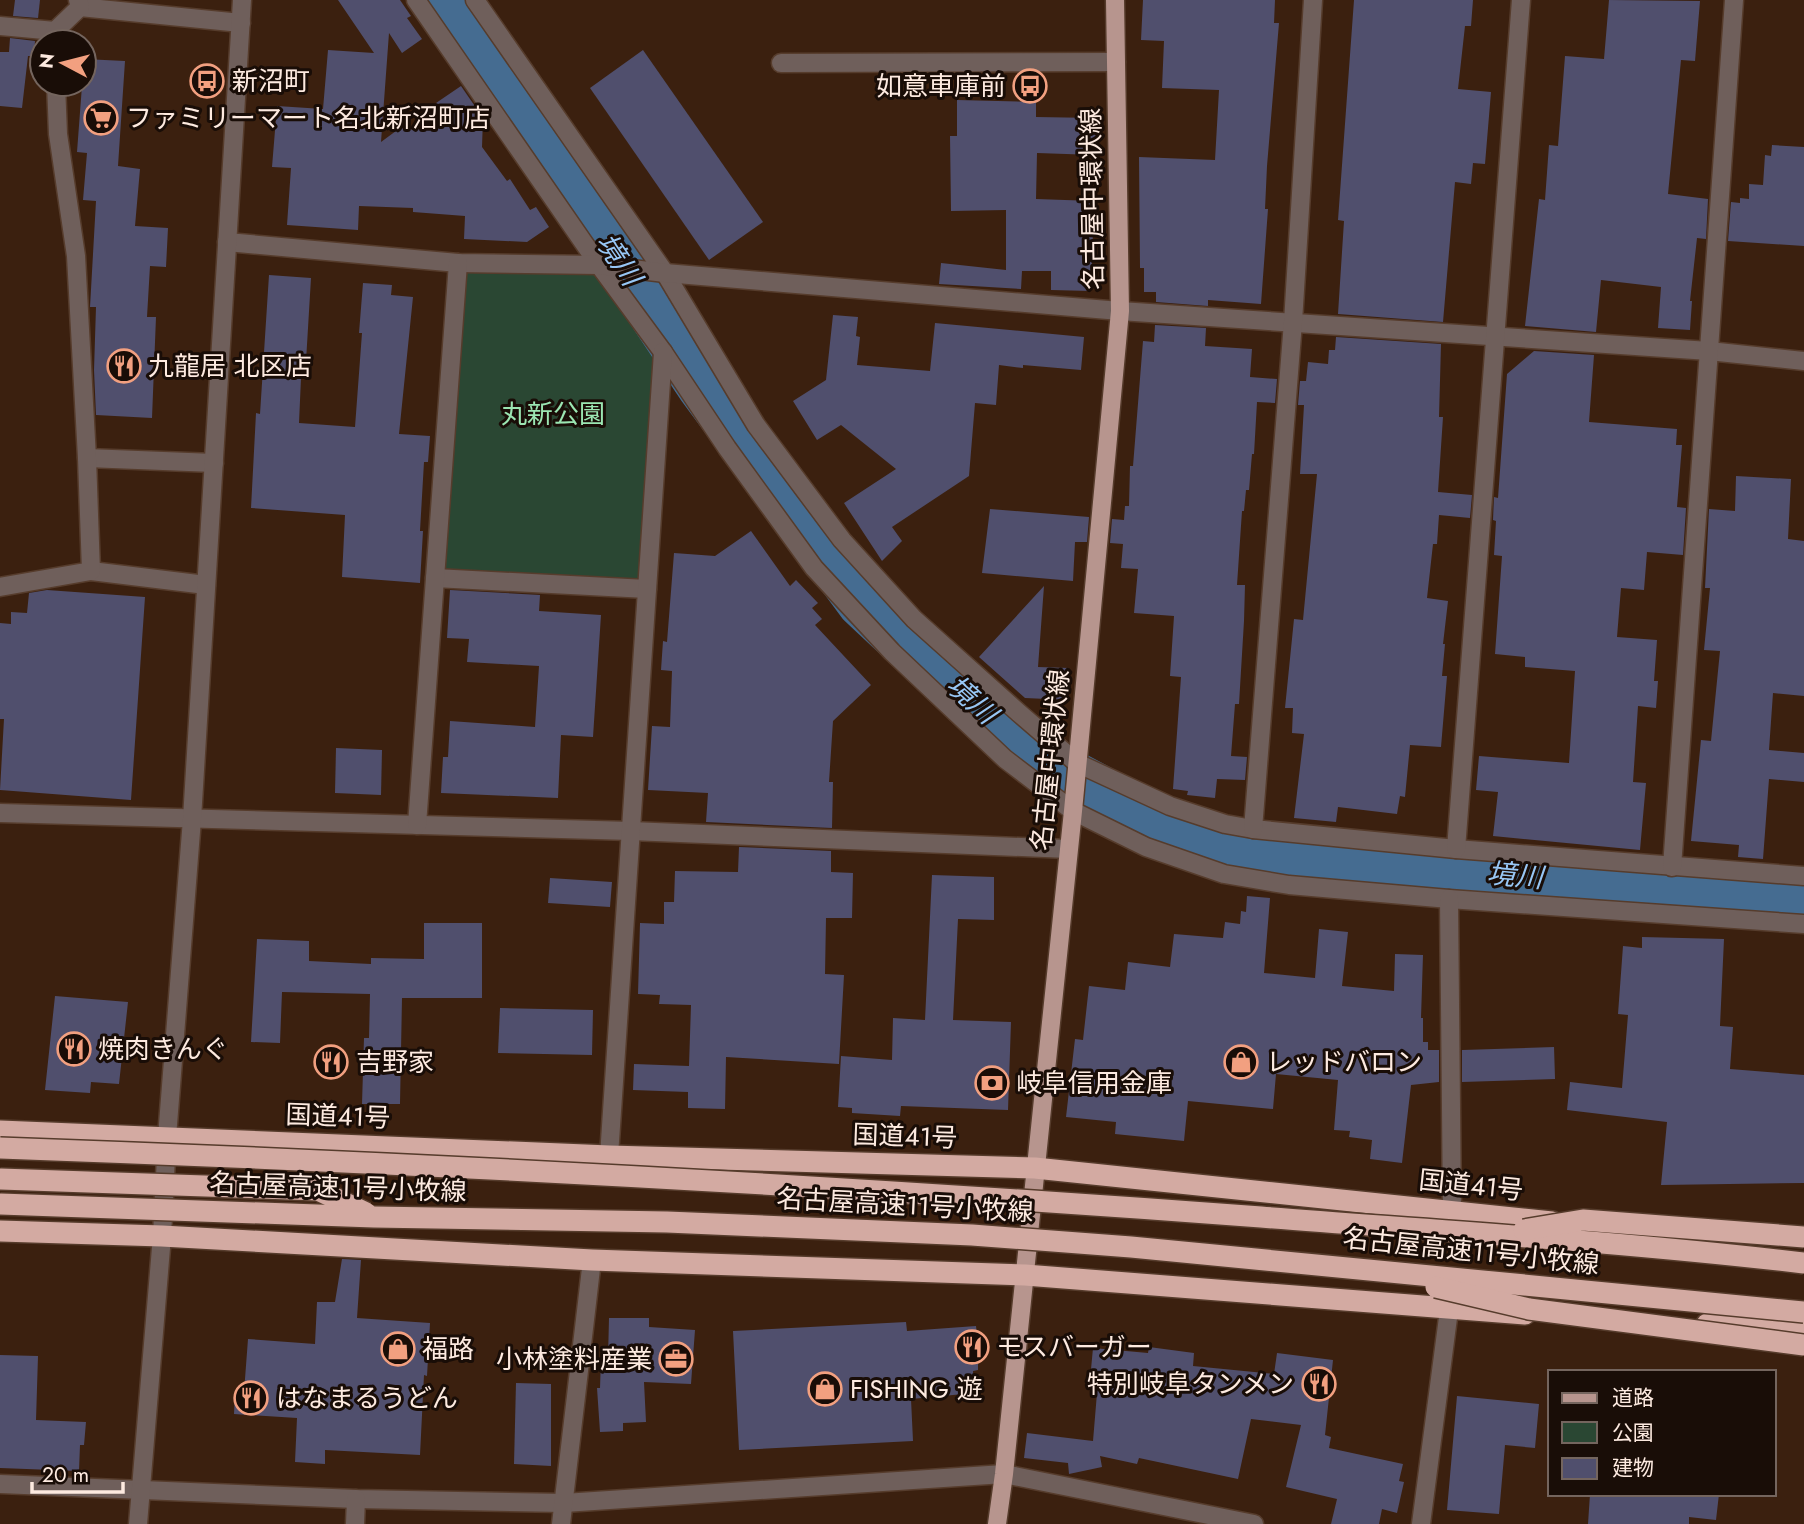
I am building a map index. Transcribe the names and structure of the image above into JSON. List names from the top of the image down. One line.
{"streets":{"highway":["国道41号","名古屋高速11号小牧線"],"main road":["名古屋中環状線"]},"crossings":[["名古屋中環状線","国道41号"]],"water":["境川"],"parks":["丸新公園"],"places":{"bus stop":["新沼町","如意車庫前"],"supermarket":["ファミリーマート名北新沼町店"],"restaurant":["九龍居 北区店","焼肉きんぐ","吉野家","モスバーガー","特別岐阜タンメン","はなまるうどん"],"shop":["レッドバロン","福路","FISHING 遊"],"bank":["岐阜信用金庫"],"office":["小林塗料産業"]},"legend":["道路","公園","建物"],"scale_bar":"20 m","north":"left"}
